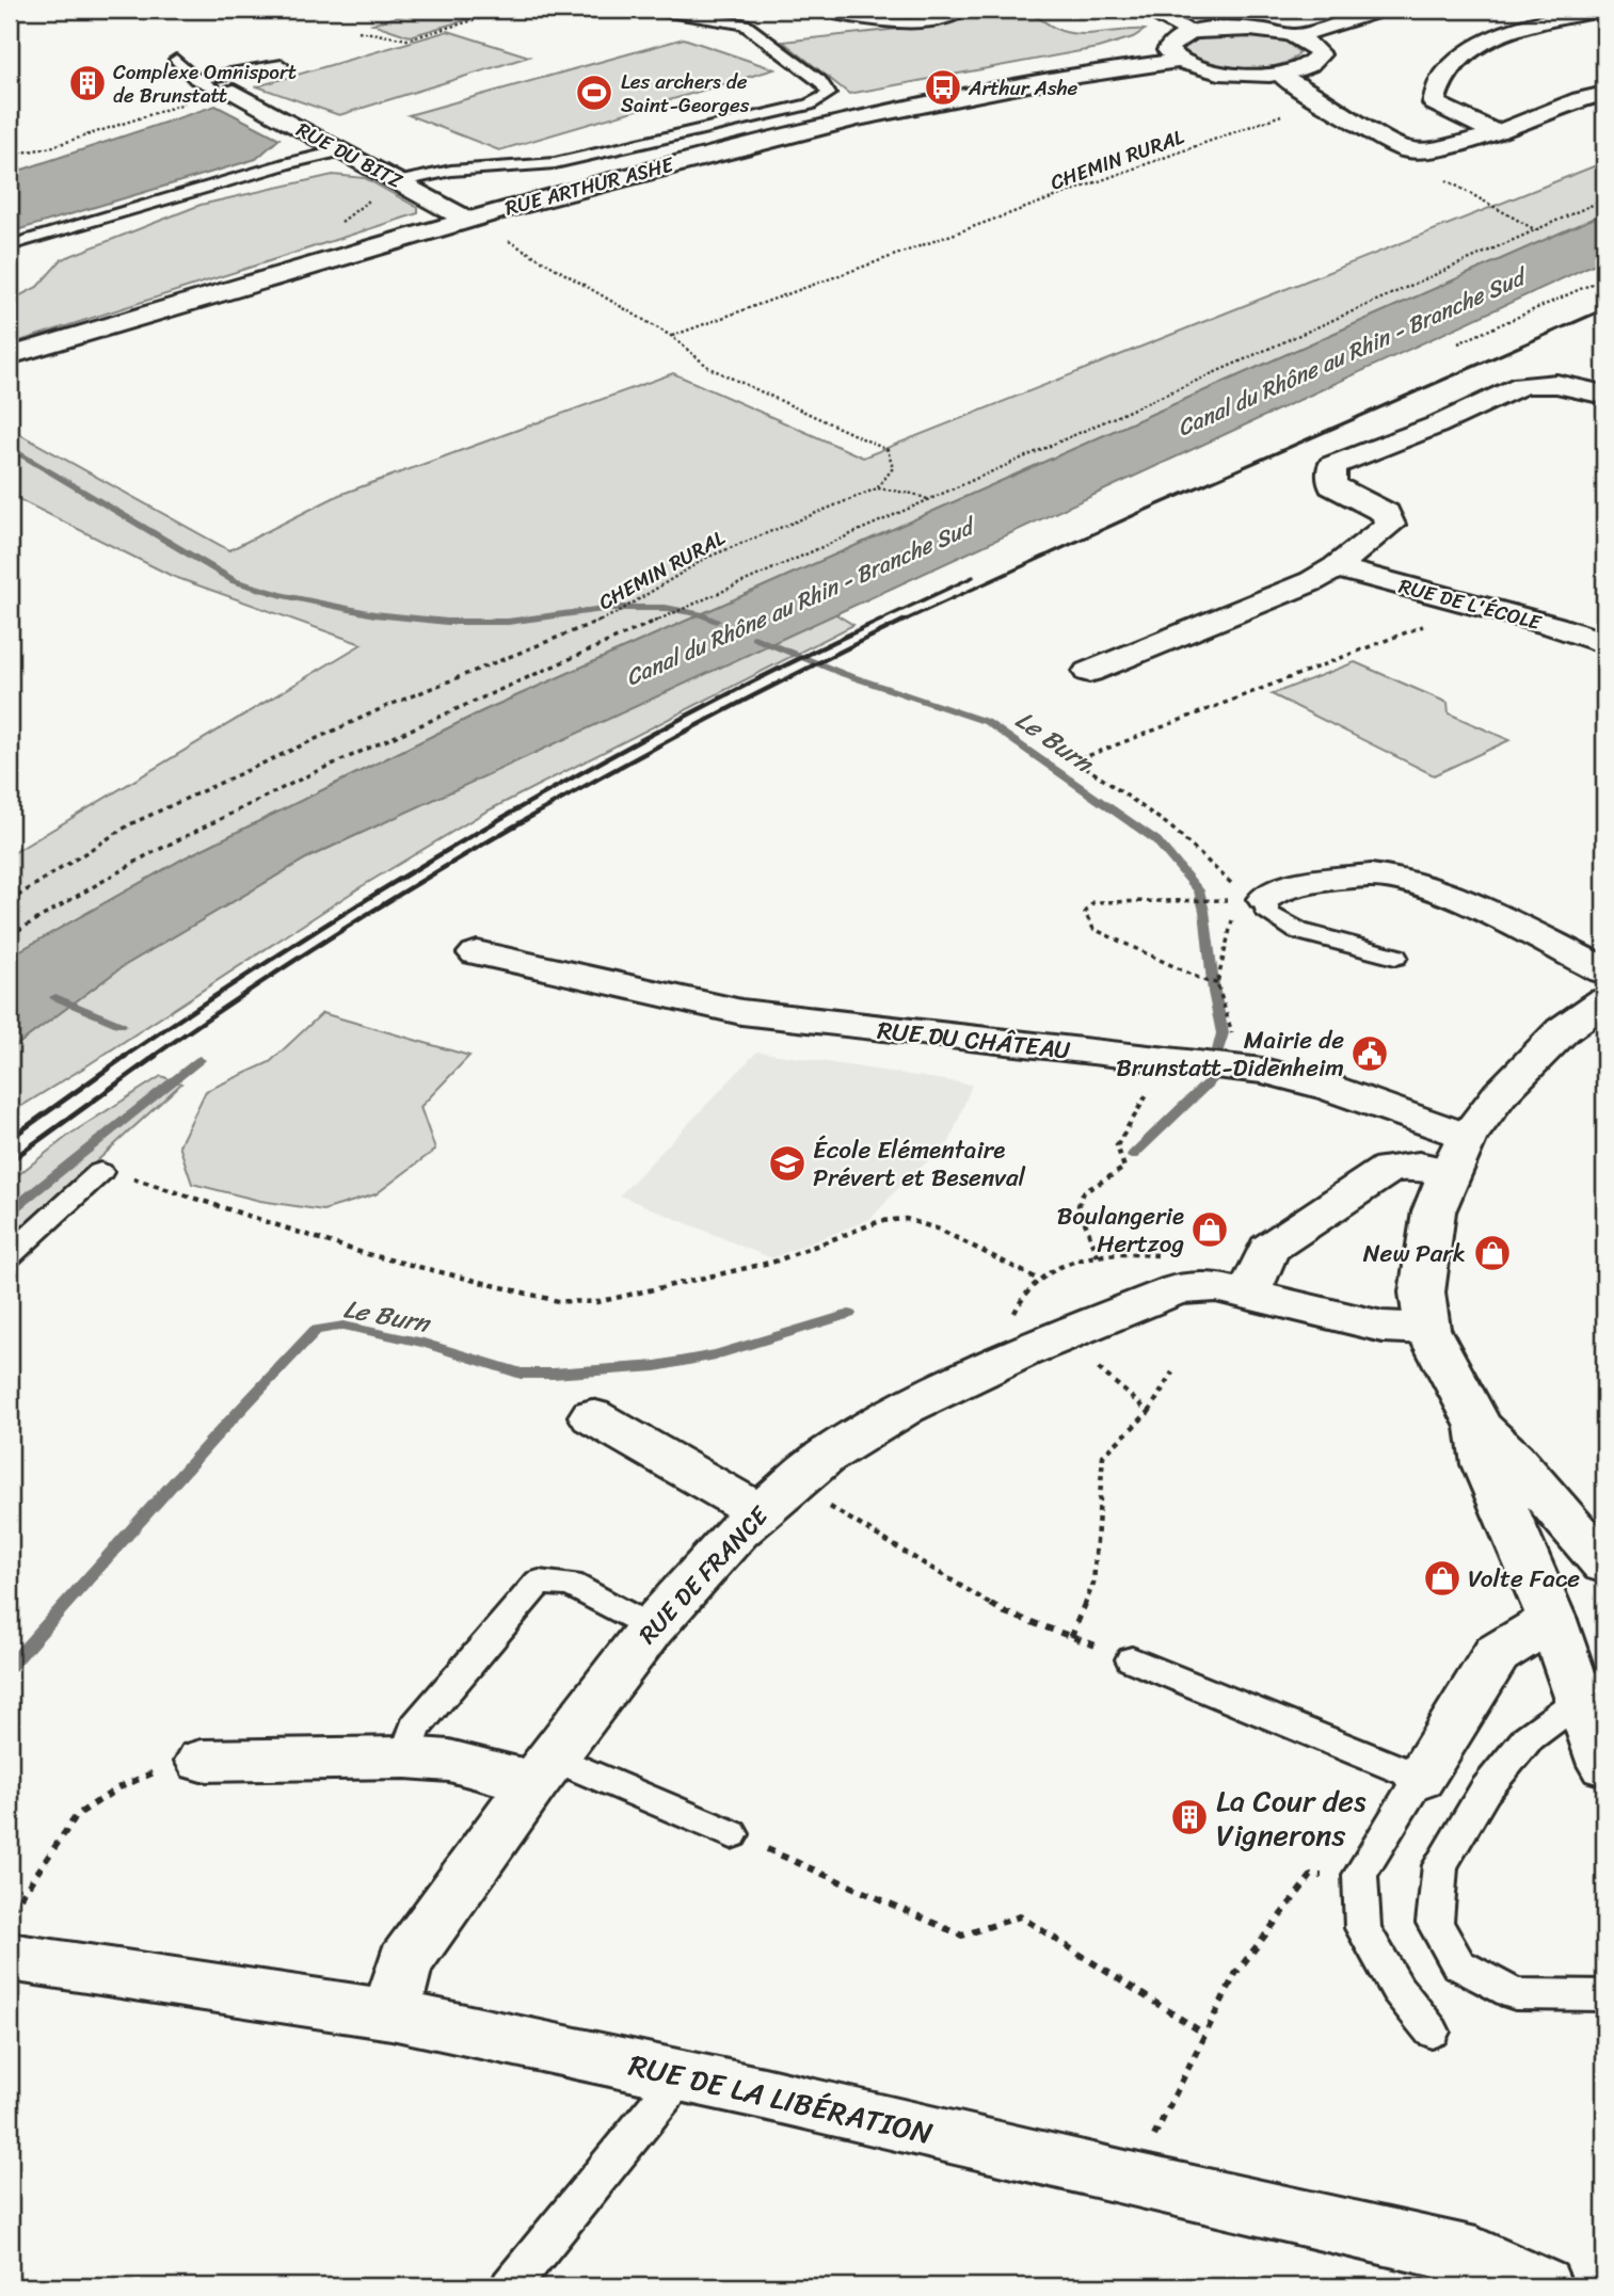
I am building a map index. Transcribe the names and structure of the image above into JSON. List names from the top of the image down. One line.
{"streets":{"street":["RUE DU BITZ","RUE ARTHUR ASHE","RUE DE L'ÉCOLE","RUE DU CHÂTEAU","RUE DE FRANCE","RUE DE LA LIBÉRATION"],"path":["CHEMIN RURAL"]},"crossings":[["RUE DU BITZ","RUE ARTHUR ASHE"],["RUE DE FRANCE","RUE DE LA LIBÉRATION"]],"water":["Canal du Rhône au Rhin - Branche Sud","Le Burn"],"places":{"building":["Complexe Omnisport de Brunstatt","La Cour des Vignerons"],"bus stop":["Arthur Ashe"],"sports":["Les archers de Saint-Georges"],"public building":["Mairie de Brunstatt-Didenheim"],"school or university":["École Elémentaire Prévert et Besenval"],"shop":["Boulangerie Hertzog","New Park","Volte Face"]}}
